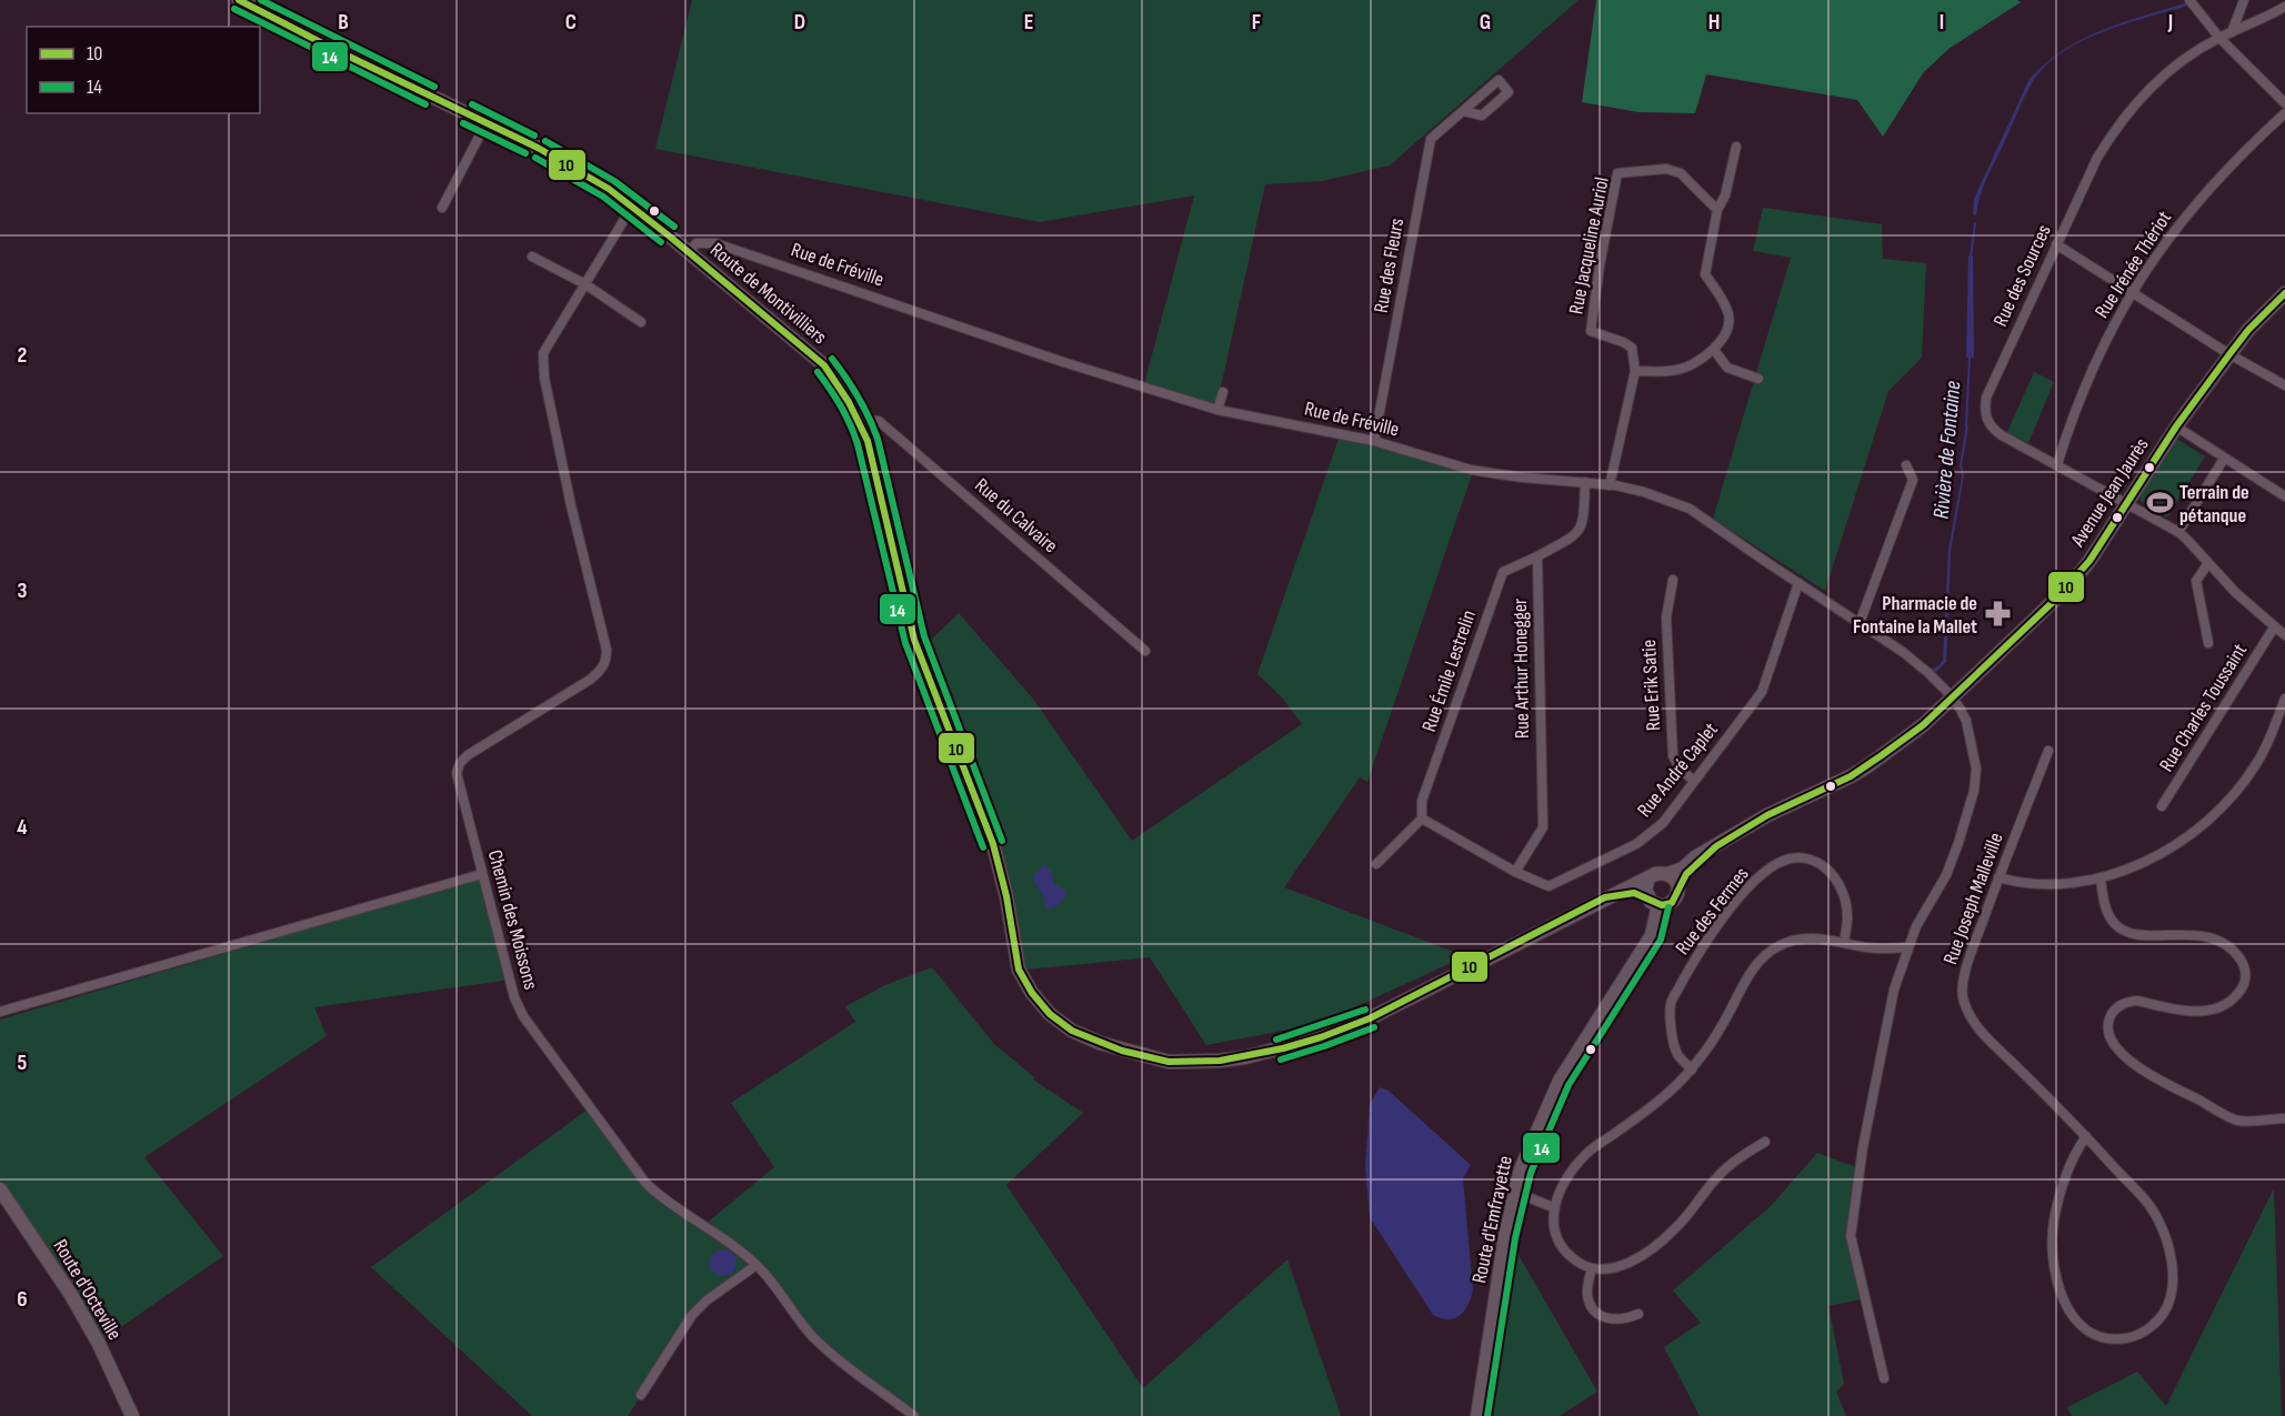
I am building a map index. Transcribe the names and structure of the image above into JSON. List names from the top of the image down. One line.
{"streets":{"street":["Rue Jacqueline Auriol","Rue de Fréville","Rue Irénée Thériot","Rue des Fleurs","Rue des Sources","Route de Montivilliers","Avenue Jean Jaurès","Rue du Calvaire","Rue Arthur Honegger","Rue Émile Lestrelin","Rue Erik Satie","Rue Charles Toussaint","Rue André Caplet","Rue Joseph Malleville","Rue des Fermes","Chemin des Moissons","Route d'Emfrayette","Route d'Octeville"]},"crossings":[["Rue de Fréville","Rue des Fleurs"],["Rue de Fréville","Route de Montivilliers"],["Rue de Fréville","Avenue Jean Jaurès"],["Rue de Fréville","Rue André Caplet"],["Rue Irénée Thériot","Rue des Sources"],["Rue des Sources","Avenue Jean Jaurès"],["Rue des Sources","Rue Charles Toussaint"],["Route de Montivilliers","Avenue Jean Jaurès"],["Route de Montivilliers","Rue du Calvaire"],["Route de Montivilliers","Route d'Emfrayette"],["Avenue Jean Jaurès","Route d'Emfrayette"],["Rue Arthur Honegger","Rue Émile Lestrelin"],["Rue Arthur Honegger","Rue André Caplet"],["Rue Émile Lestrelin","Rue André Caplet"],["Rue Erik Satie","Rue André Caplet"]],"water":["Rivière de Fontaine"],"places":{"sports":["Terrain de pétanque"],"pharmacy":["Pharmacie de Fontaine la Mallet"]},"lines":["transit line 10","transit line 14"],"legend":["10","14"],"grid":{"columns":["B","C","D","E","F","G","H","I","J"],"rows":["2","3","4","5","6"]}}
